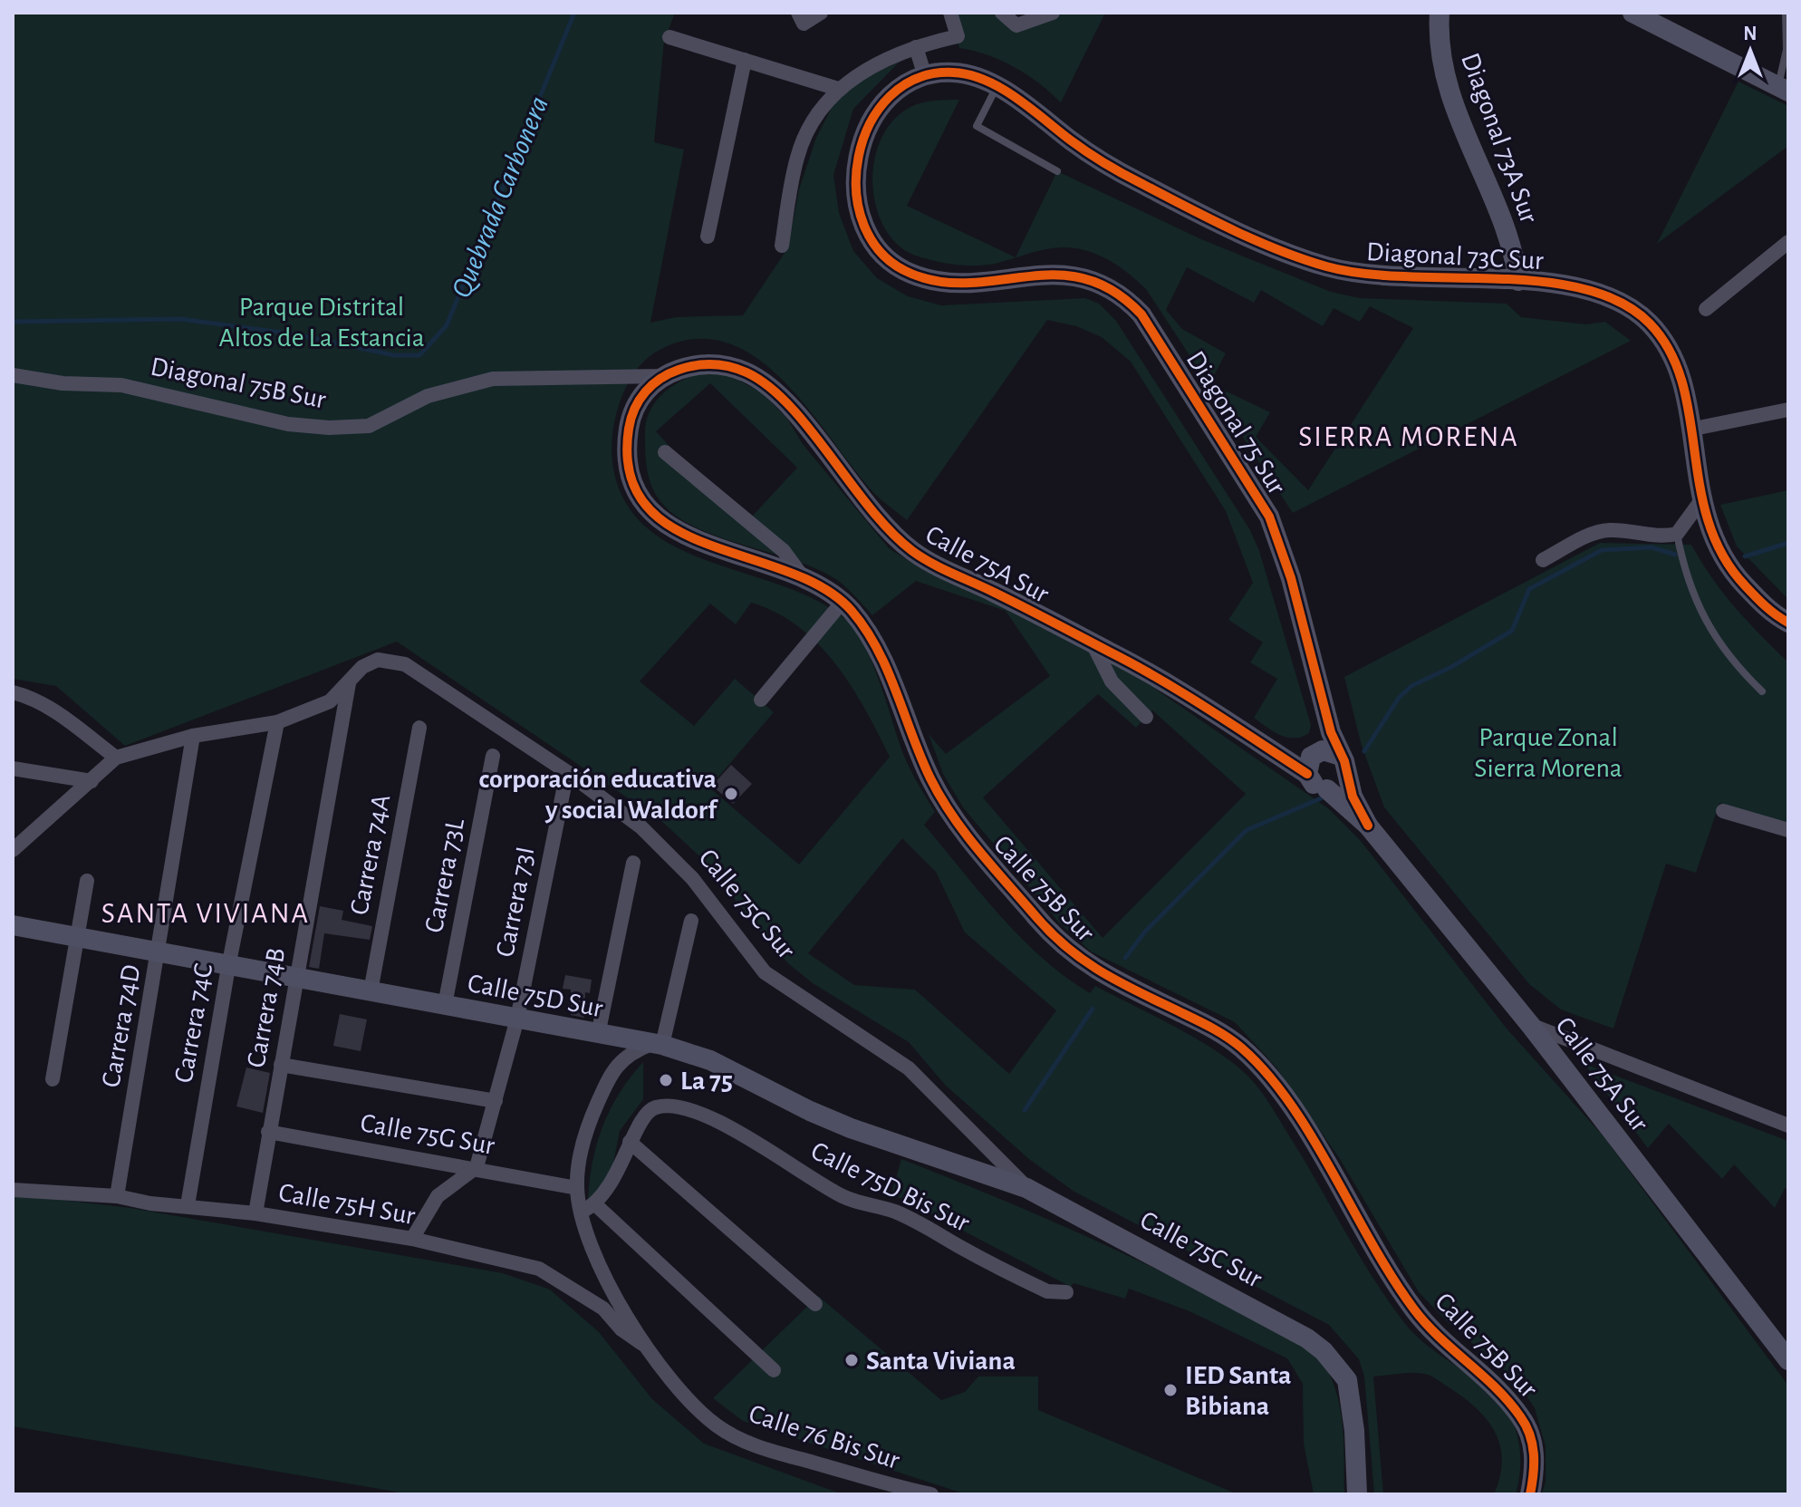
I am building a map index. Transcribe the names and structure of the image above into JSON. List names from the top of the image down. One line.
{"streets":{"street":["Diagonal 73A Sur","Diagonal 73C Sur","Diagonal 75B Sur","Diagonal 75 Sur","Calle 75A Sur","Carrera 74A","Carrera 73L","Calle 75B Sur","Carrera 73I","Calle 75C Sur","Calle 75D Sur","Carrera 74B","Carrera 74C","Carrera 74D","Calle 75G Sur","Calle 75D Bis Sur","Calle 75H Sur","Calle 76 Bis Sur"]},"crossings":[["Diagonal 73A Sur","Diagonal 73C Sur"],["Diagonal 73C Sur","Diagonal 75 Sur"],["Diagonal 75B Sur","Calle 75A Sur"],["Diagonal 75B Sur","Calle 75B Sur"],["Diagonal 75 Sur","Calle 75A Sur"],["Calle 75A Sur","Calle 75B Sur"],["Carrera 74A","Calle 75D Sur"],["Carrera 73L","Calle 75D Sur"],["Carrera 73I","Calle 75C Sur"],["Carrera 73I","Calle 75D Sur"],["Carrera 73I","Calle 75G Sur"],["Calle 75C Sur","Calle 75D Sur"],["Calle 75C Sur","Carrera 74B"],["Calle 75C Sur","Carrera 74C"],["Calle 75C Sur","Carrera 74D"],["Calle 75D Sur","Carrera 74B"],["Calle 75D Sur","Carrera 74C"],["Calle 75D Sur","Carrera 74D"],["Carrera 74B","Calle 75G Sur"],["Carrera 74B","Calle 75H Sur"],["Carrera 74C","Calle 75H Sur"],["Carrera 74D","Calle 75H Sur"],["Calle 75H Sur","Calle 76 Bis Sur"]],"districts":["SIERRA MORENA","SANTA VIVIANA"],"water":["Quebrada Carbonera"],"parks":["Parque Distrital Altos de La Estancia","Parque Zonal Sierra Morena"],"places":["corporación educativa y social Waldorf","La 75","Santa Viviana","IED Santa Bibiana"],"north":"top"}
